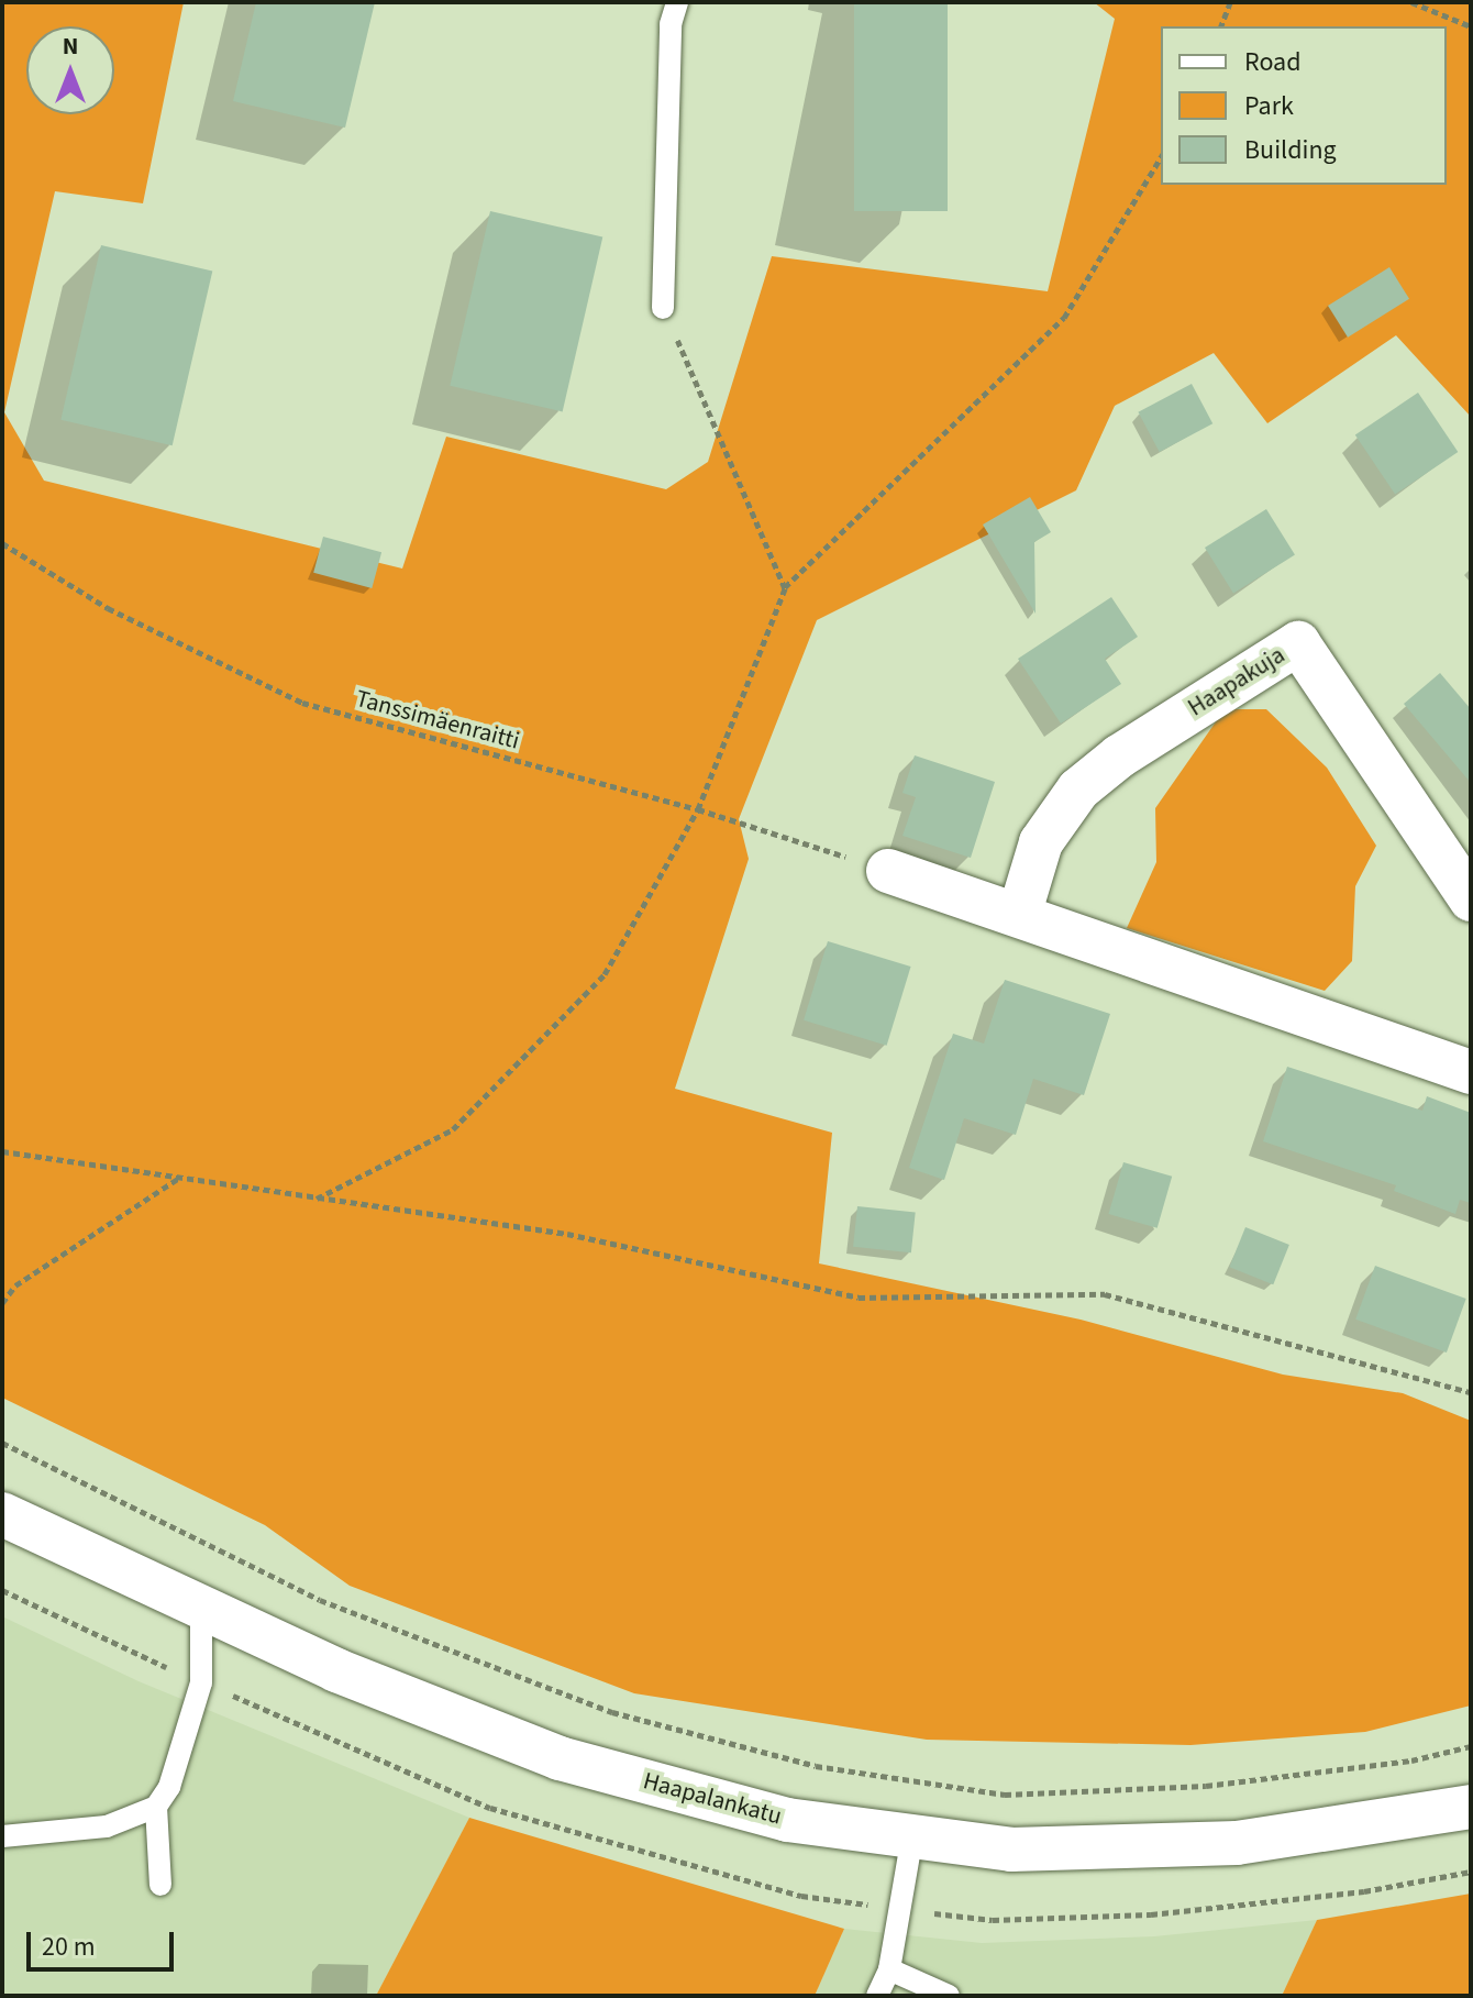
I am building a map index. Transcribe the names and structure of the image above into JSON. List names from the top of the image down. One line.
{"streets":{"street":["Haapakuja","Haapalankatu"],"path":["Tanssimäenraitti"]},"legend":["Road","Park","Building"],"scale_bar":"20 m","north":"top"}
